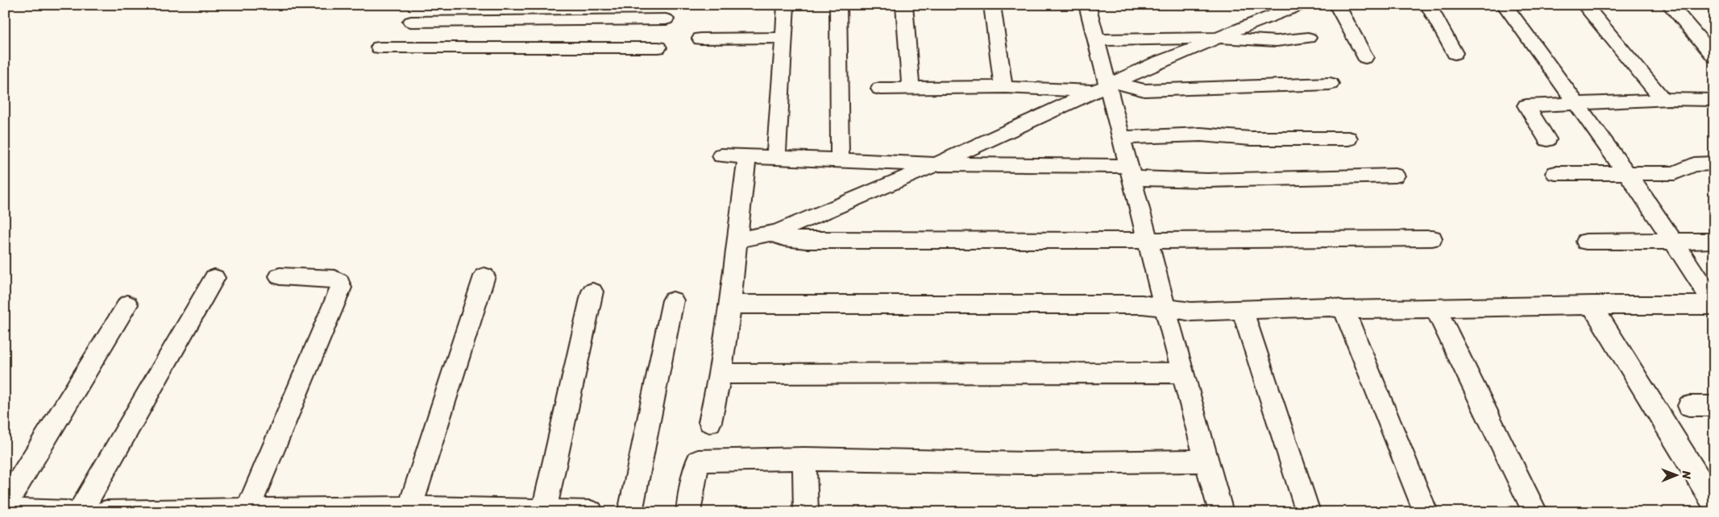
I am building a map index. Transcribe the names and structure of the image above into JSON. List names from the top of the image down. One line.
{"north":"right"}
